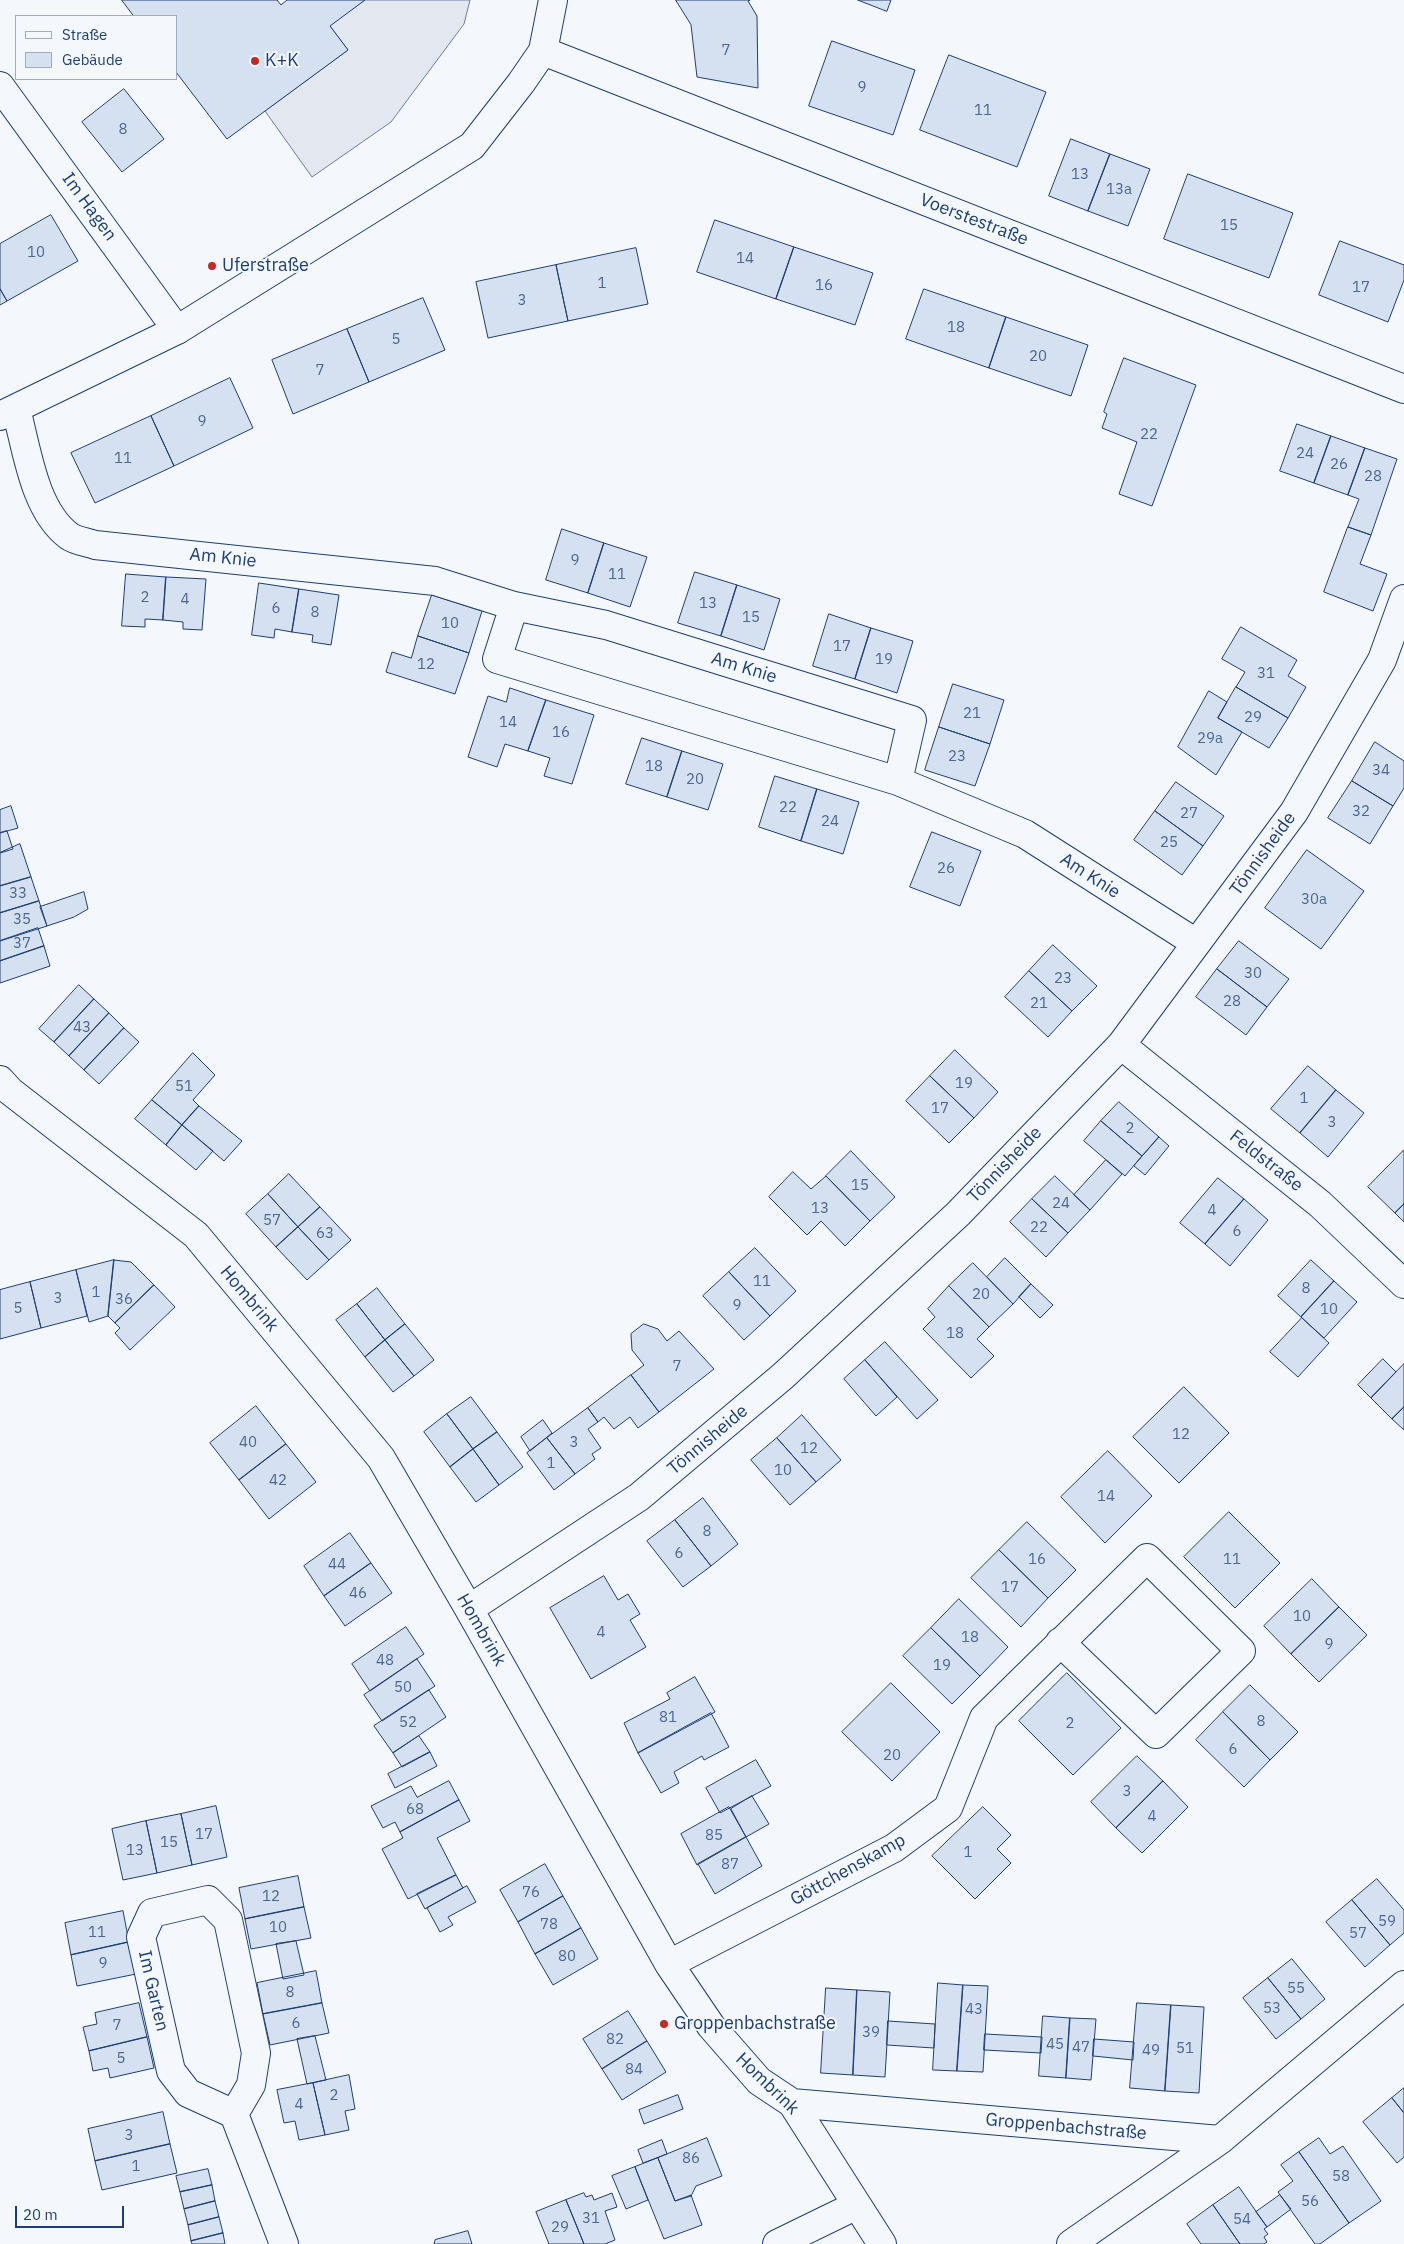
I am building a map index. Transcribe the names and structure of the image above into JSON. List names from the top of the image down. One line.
{"streets":{"street":["Im Hagen","Voerstestraße","Am Knie","Tönnisheide","Feldstraße","Hombrink","Göttchenskamp","Im Garten","Groppenbachstraße"]},"crossings":[["Am Knie","Tönnisheide"],["Tönnisheide","Feldstraße"],["Tönnisheide","Hombrink"],["Hombrink","Göttchenskamp"],["Hombrink","Groppenbachstraße"]],"places":["K+K","Uferstraße","Groppenbachstraße"],"house_numbers":["7","9","11","8","13","13a","15","10","14","1","16","17","3","18","5","20","7","9","22","24","11","26","28","9","11","2","4","13","6","8","15","10","17","19","12","31","21","29","14","16","29a","23","18","34","20","22","32","27","24","25","26","33","30a","35","37","30","23","28","21","43","19","51","1","17","3","2","15","24","13","4","57","22","6","63","11","8","1","20","3","36","9","5","10","18","7","12","40","3","12","1","10","42","14","8","6","16","11","44","17","46","10","4","18","9","48","19","50","81","8","52","2","6","20","3","68","4","17","85","15","13","1","87","76","12","59","78","10","11","57","80","9","55","8","53","43","6","7","39","82","45","47","51","49","5","84","2","4","3","86","1","58","56","31","54","29"],"legend":["Straße","Gebäude"],"scale_bar":"20 m"}
